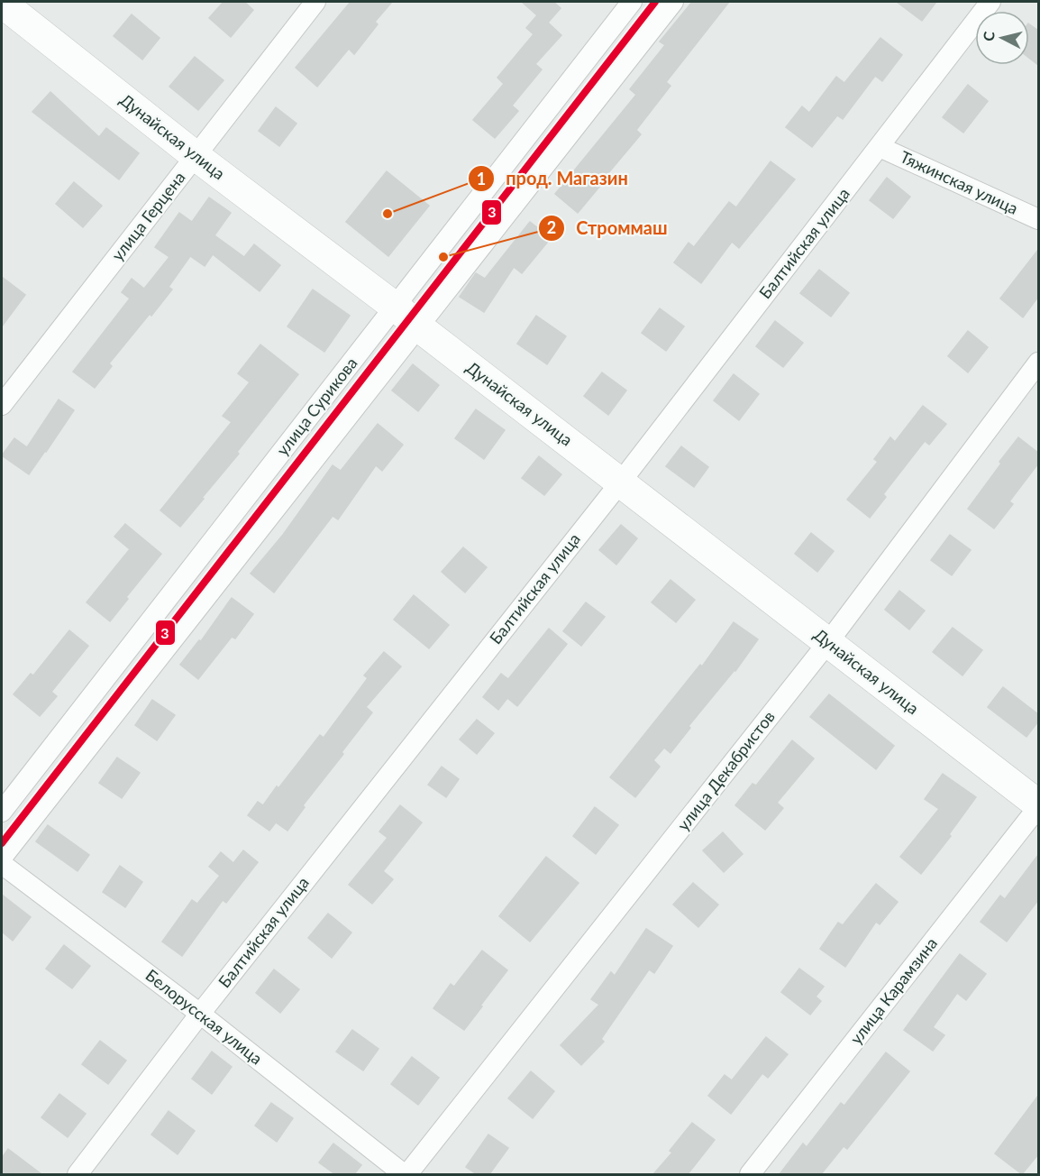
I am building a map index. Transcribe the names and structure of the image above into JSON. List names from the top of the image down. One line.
{"streets":{"street":["Дунайская улица","Тяжинская улица","улица Герцена","Балтийская улица","улица Сурикова","улица Декабристов","улица Карамзина","Белорусская улица"]},"crossings":[["Дунайская улица","улица Герцена"],["Дунайская улица","Балтийская улица"],["Дунайская улица","улица Сурикова"],["Дунайская улица","улица Декабристов"],["Дунайская улица","улица Карамзина"],["Тяжинская улица","Балтийская улица"],["Балтийская улица","Белорусская улица"]],"places":["прод. Магазин","Строммаш"],"lines":["transit line 3"],"north":"left"}
